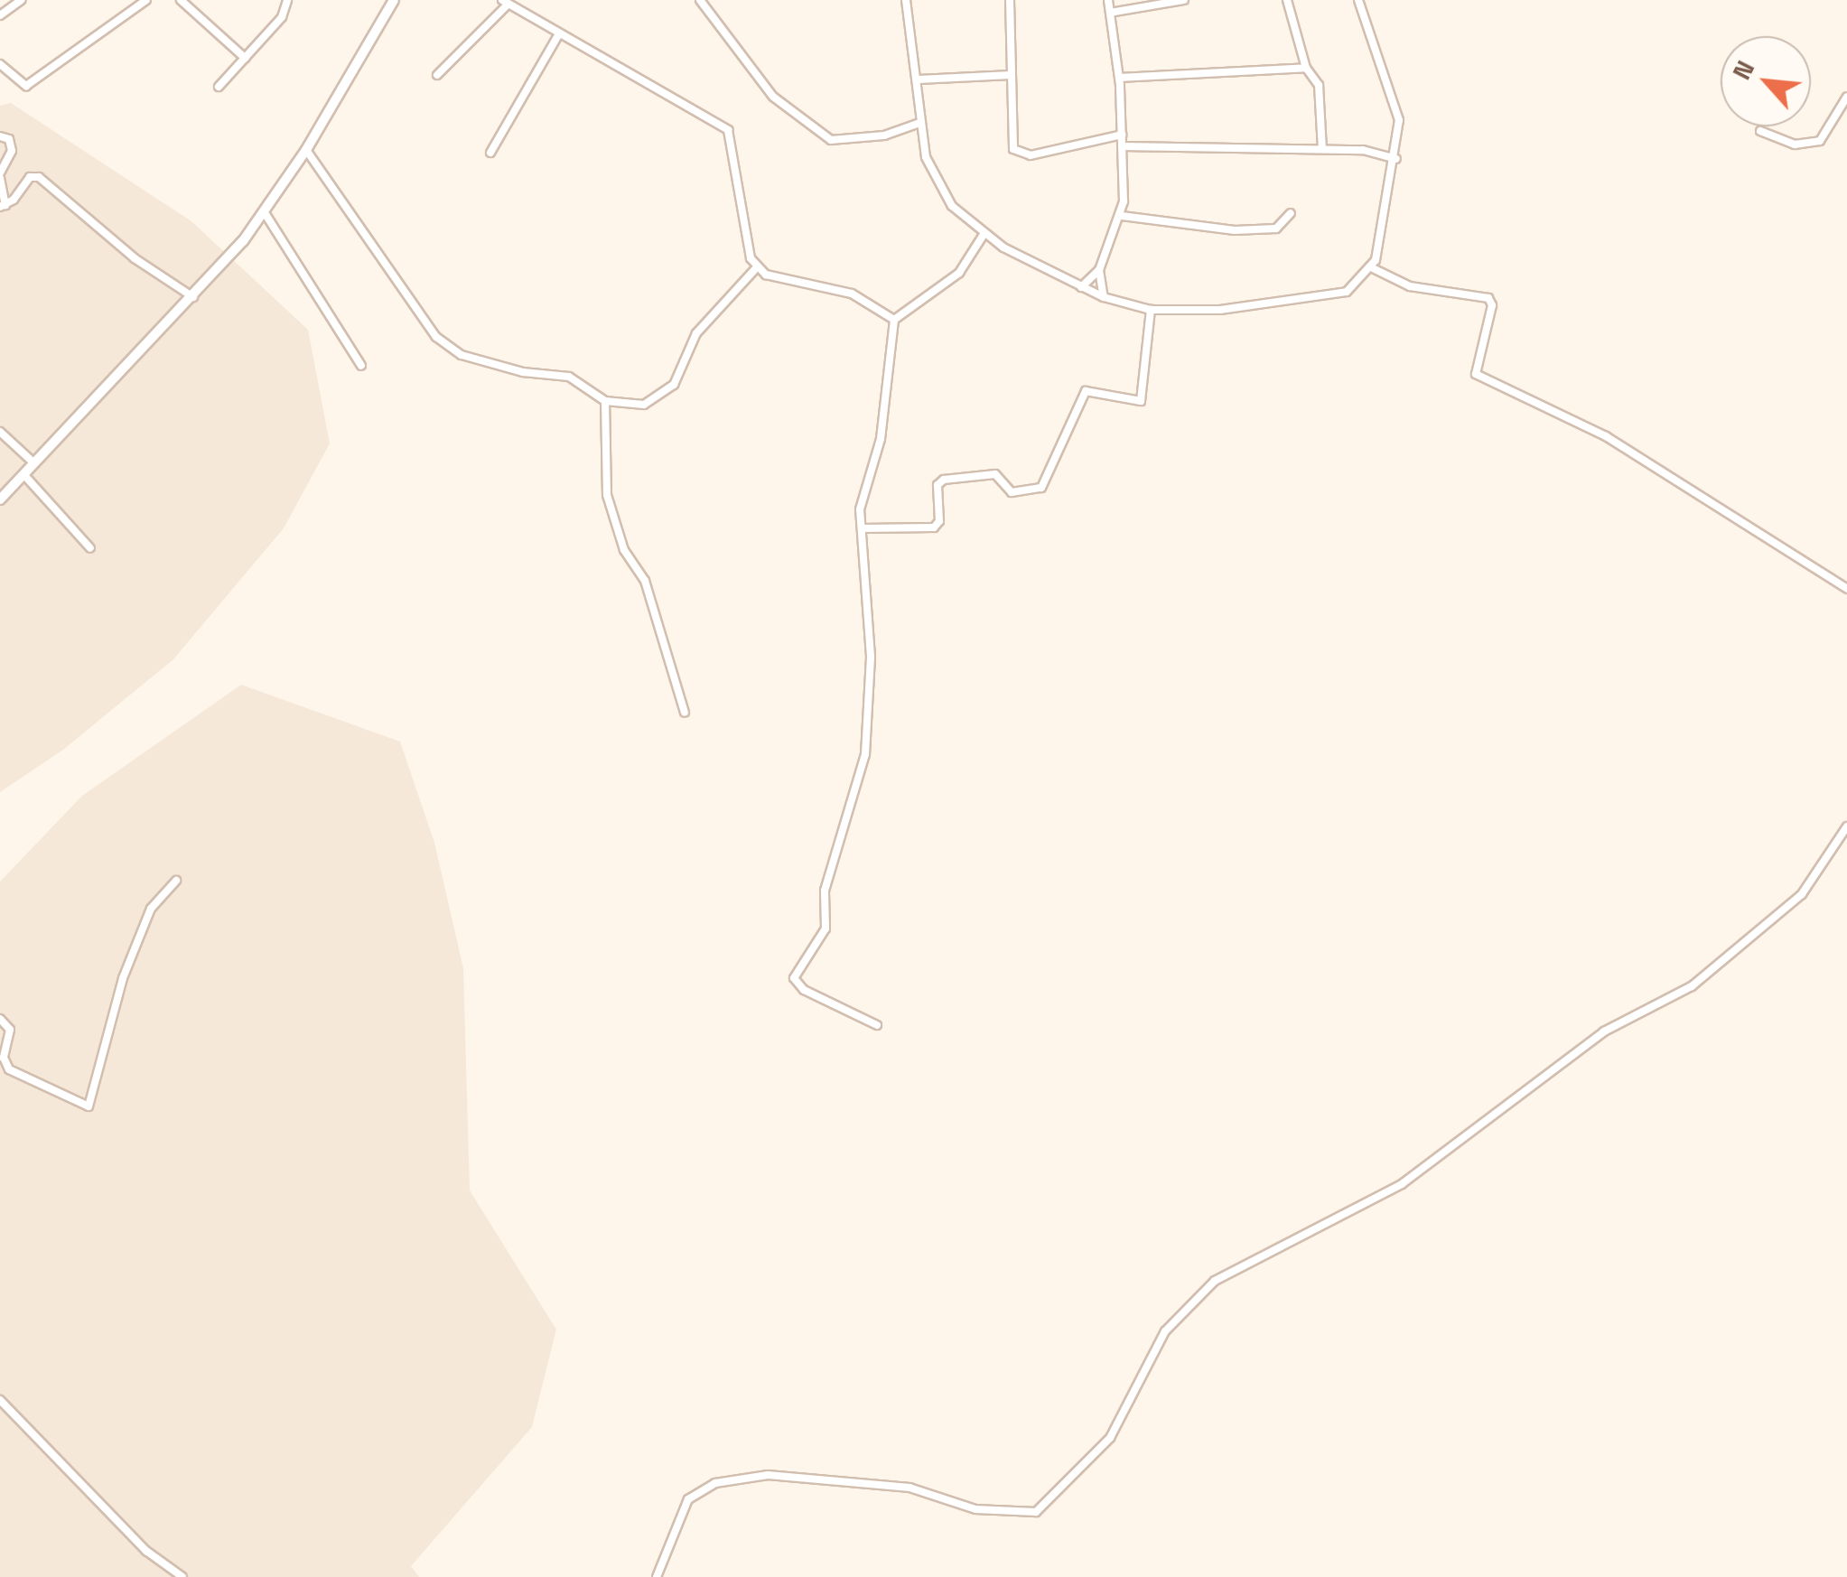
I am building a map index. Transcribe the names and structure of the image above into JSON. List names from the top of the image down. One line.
{"north":"top left"}
